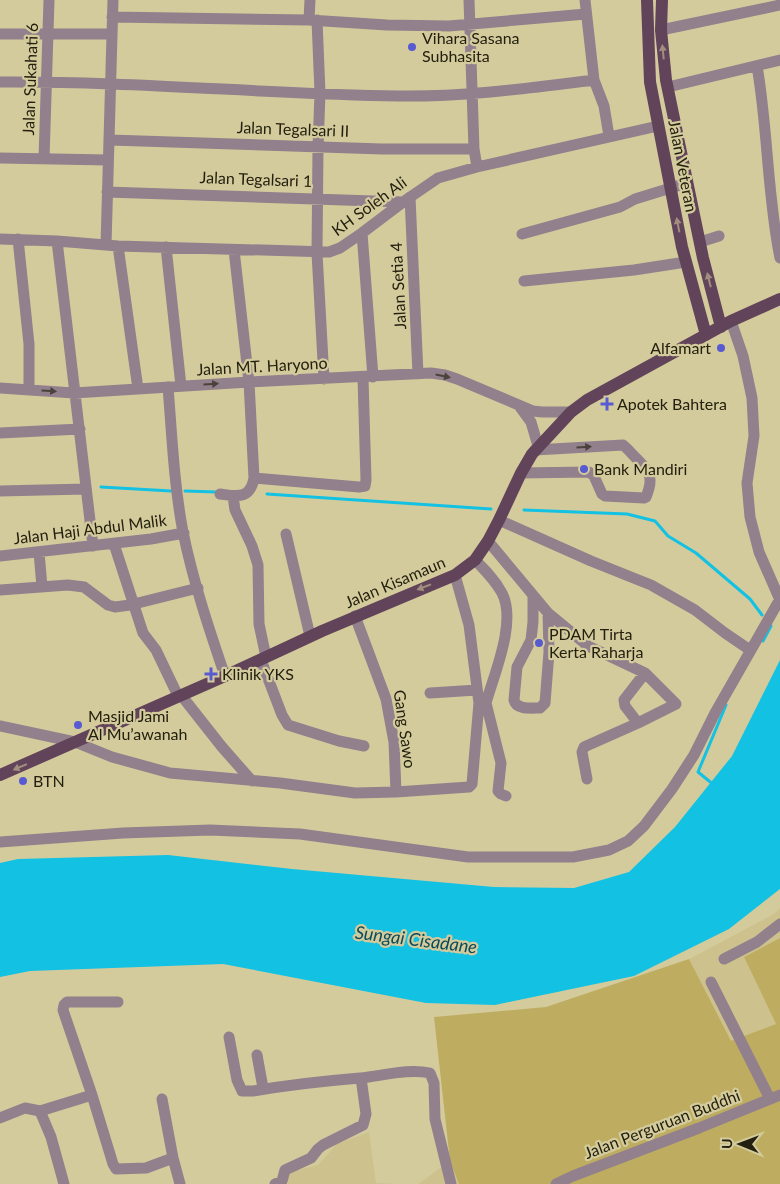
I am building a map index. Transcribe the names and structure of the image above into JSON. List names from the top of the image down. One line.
{"streets":{"main road":["Jalan Veteran","Jalan Kisamaun"],"street":["Jalan Sukahati 6","Jalan Tegalsari II","Jalan Tegalsari 1","KH Soleh Ali","Jalan Setia 4","Jalan MT. Haryono","Jalan Haji Abdul Malik","Gang Sawo","Jalan Perguruan Buddhi"]},"crossings":[["Jalan Veteran","KH Soleh Ali"],["Jalan Veteran","Jalan Kisamaun"],["Jalan Tegalsari 1","KH Soleh Ali"],["Jalan Tegalsari 1","Jalan Setia 4"],["KH Soleh Ali","Jalan Setia 4"],["Jalan Setia 4","Jalan MT. Haryono"],["Jalan MT. Haryono","Jalan Kisamaun"],["Jalan Kisamaun","Gang Sawo"]],"water":["Sungai Cisadane"],"places":{"other":["Vihara Sasana Subhasita","Alfamart","Bank Mandiri","PDAM Tirta Kerta Raharja","Masjid Jami Al Mu’awanah","BTN"],"health":["Apotek Bahtera","Klinik YKS"]},"north":"left"}
